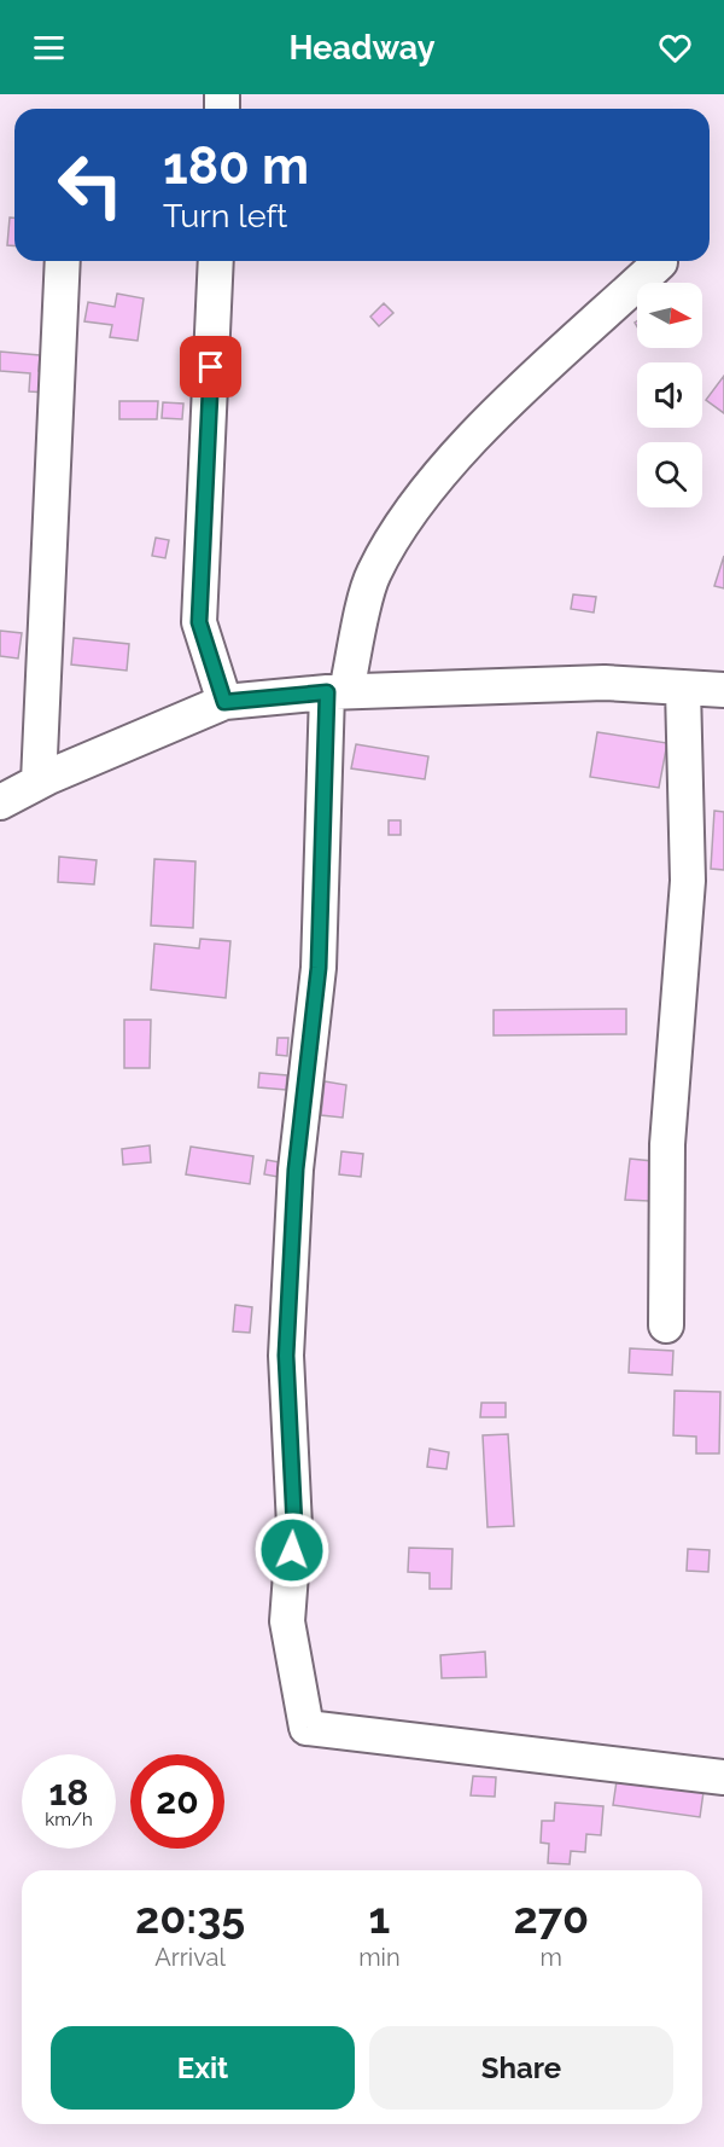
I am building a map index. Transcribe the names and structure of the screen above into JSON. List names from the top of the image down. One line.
{"north":"right","page":{"header":"Headway","turn":["180 m","Turn left"],"speed":"18 km/h","limit":"20","eta":["20:35","Arrival","1","min","270","m"],"buttons":["Exit","Share"]}}
